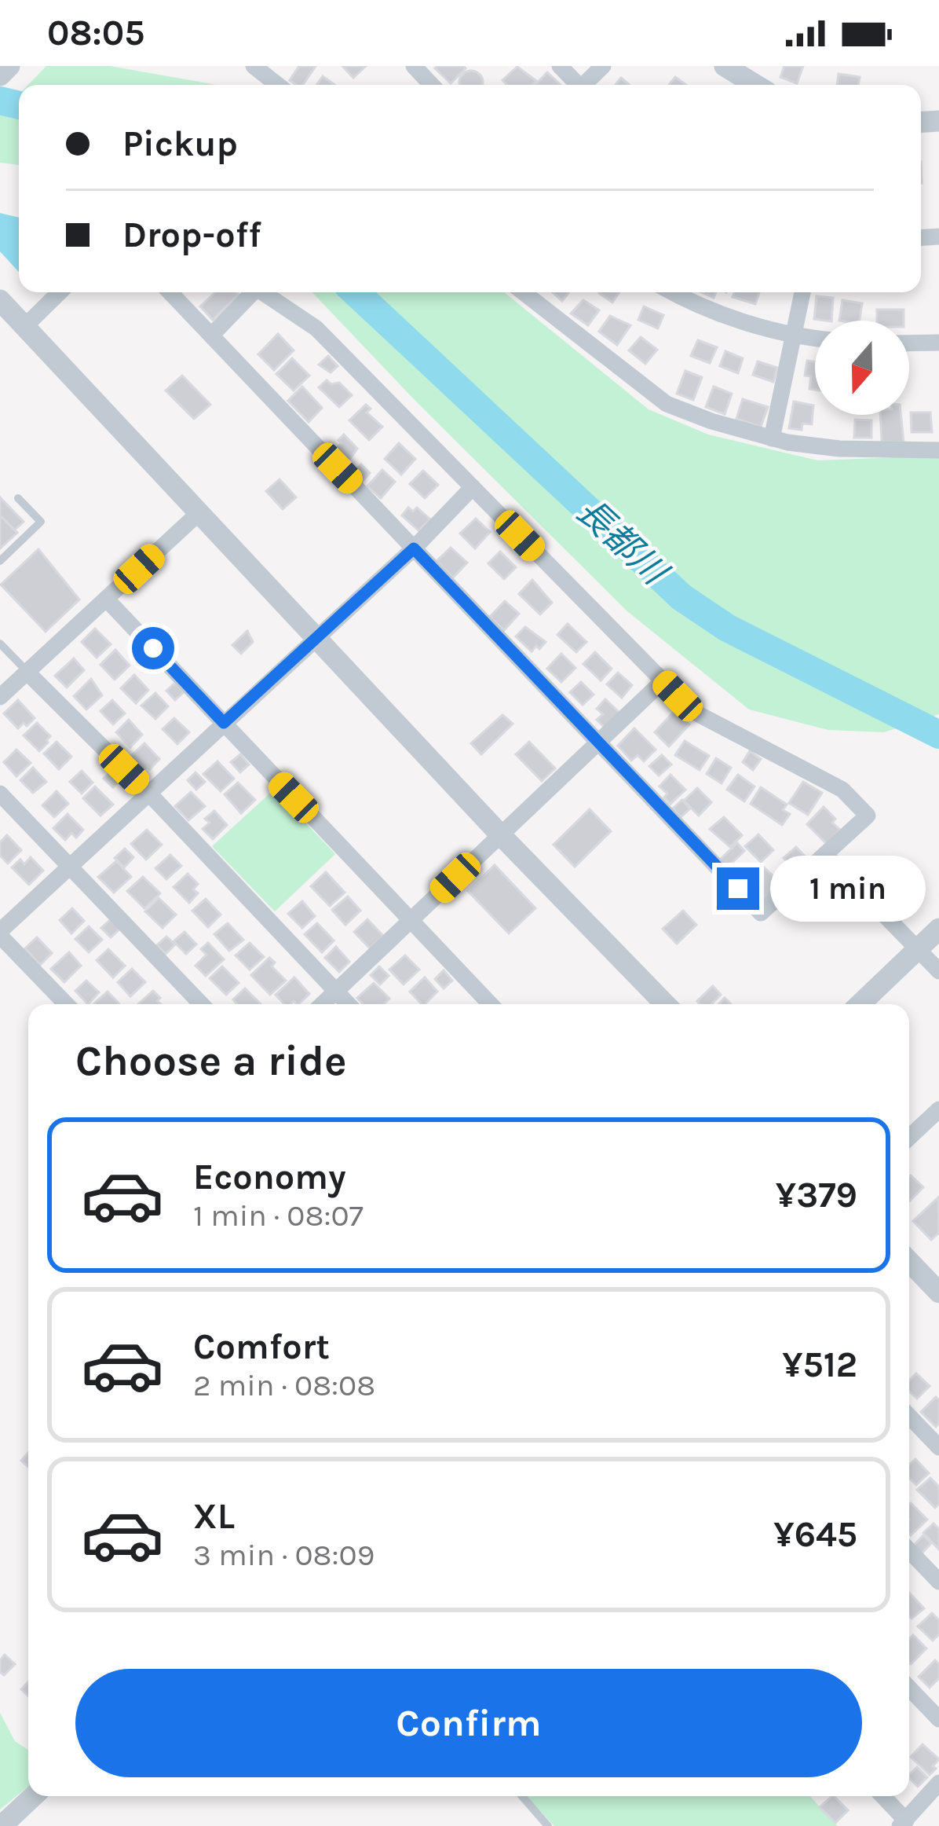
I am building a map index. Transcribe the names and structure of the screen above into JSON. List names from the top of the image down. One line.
{"water":["長都川"],"north":"bottom","page":{"status":"08:05","banner":["Pickup","Drop-off"],"bubble":"1 min","heading":"Choose a ride","list":[{"name":"Economy","note":"1 min · 08:07","value":"¥379"},{"name":"Comfort","note":"2 min · 08:08","value":"¥512"},{"name":"XL","note":"3 min · 08:09","value":"¥645"}],"buttons":"Confirm"}}
